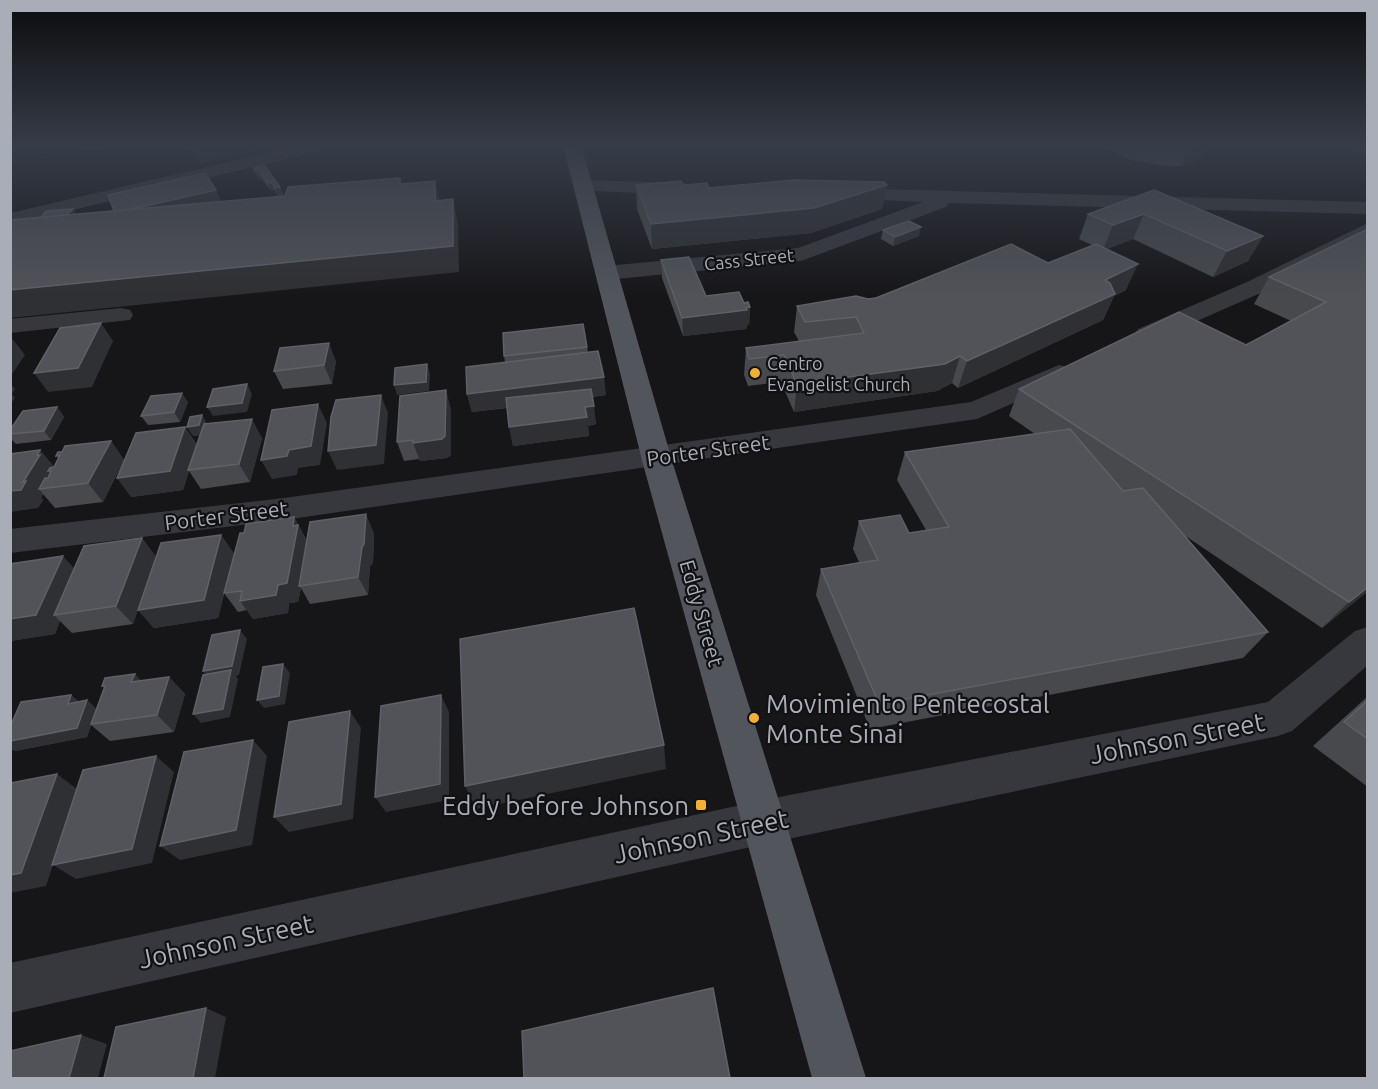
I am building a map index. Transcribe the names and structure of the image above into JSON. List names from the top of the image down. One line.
{"streets":{"main road":["Eddy Street"],"street":["Cass Street","Porter Street","Johnson Street"]},"crossings":[["Cass Street","Eddy Street"],["Porter Street","Eddy Street"],["Eddy Street","Johnson Street"]],"places":{"other":["Centro Evangelist Church","Movimiento Pentecostal Monte Sinai"],"transit":["Eddy before Johnson"]}}
